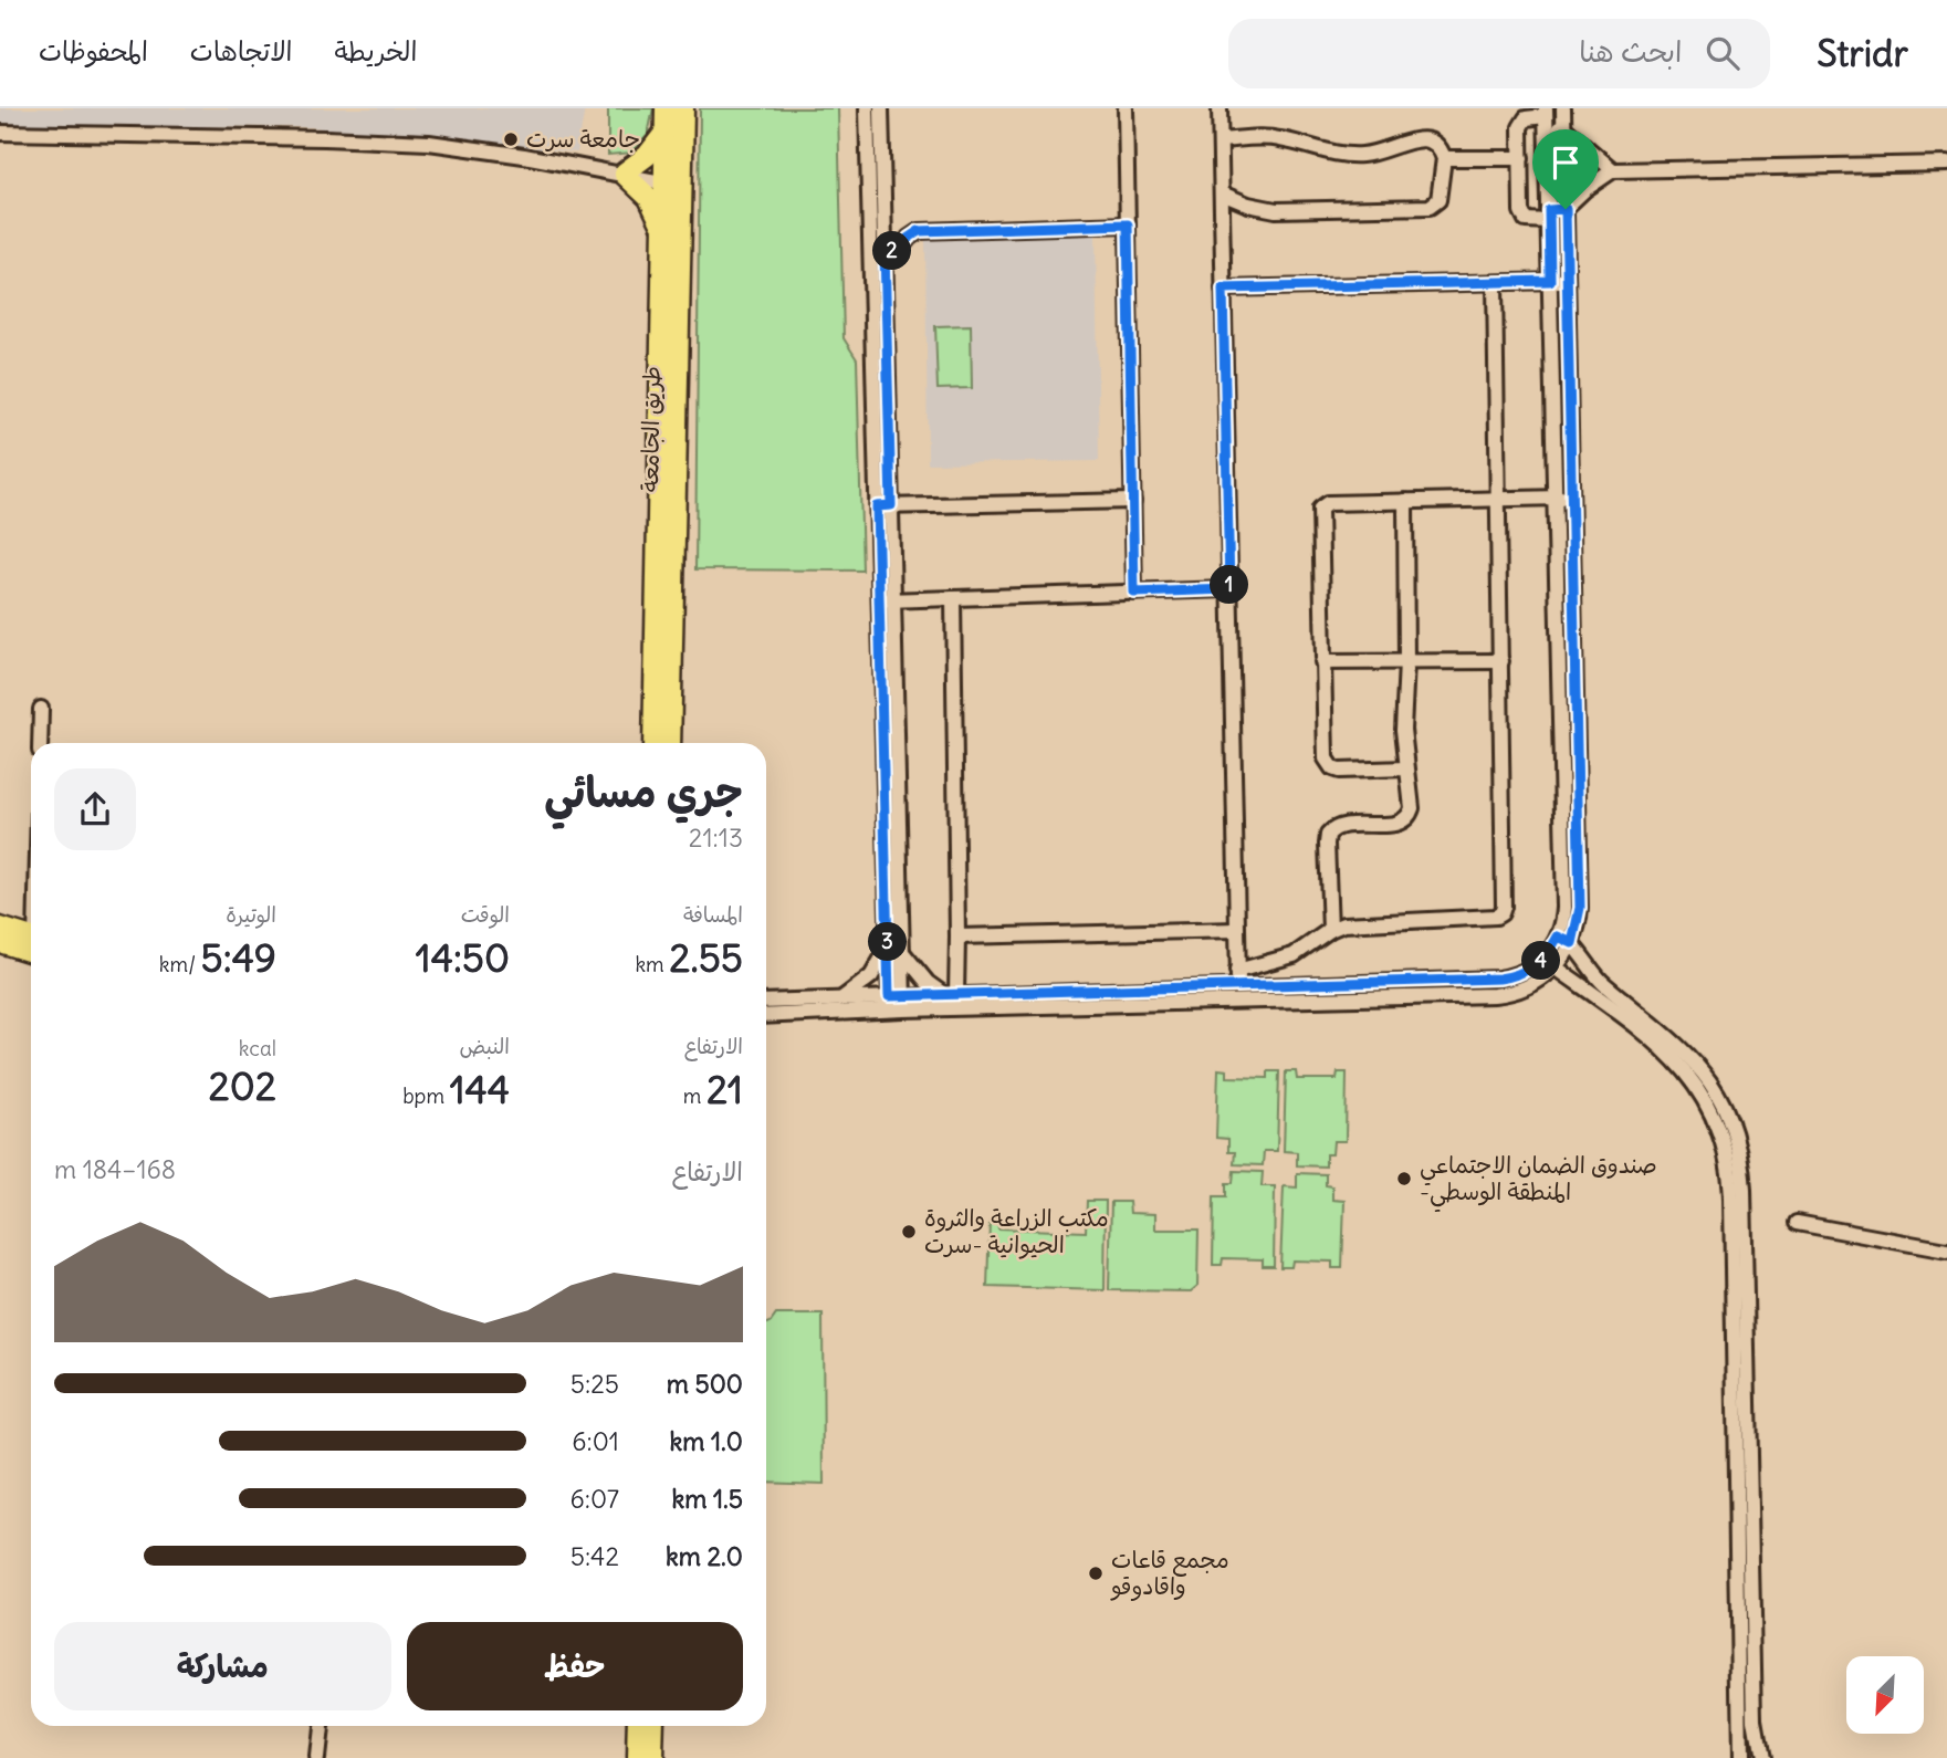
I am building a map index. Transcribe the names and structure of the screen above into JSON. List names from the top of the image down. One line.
{"streets":{"highway":["طريق الجامعة"]},"places":["جامعة سرت","صندوق الضمان الاجتماعي -المنطقة الوسطي","مكتب الزراعة والثروة الحيوانية -سرت","مجمع قاعات واقادوقو"],"north":"bottom left","page":{"header":"Stridr","search":"ابحث هنا","nav":["الخريطة","الاتجاهات","المحفوظات"],"pins":["2","1","3","4"],"heading":["جري مسائي","21:13"],"stats":[["المسافة","2.55 km"],["الوقت","14:50"],["الوتيرة","5:49 /km"],["الارتفاع","21 m"],["النبض","144 bpm"],["kcal","202"]],"chart":["الارتفاع","168–184 m"],"list":[{"name":"500 m","note":"5:25"},{"name":"1.0 km","note":"6:01"},{"name":"1.5 km","note":"6:07"},{"name":"2.0 km","note":"5:42"}],"buttons":["حفظ","مشاركة"]}}
